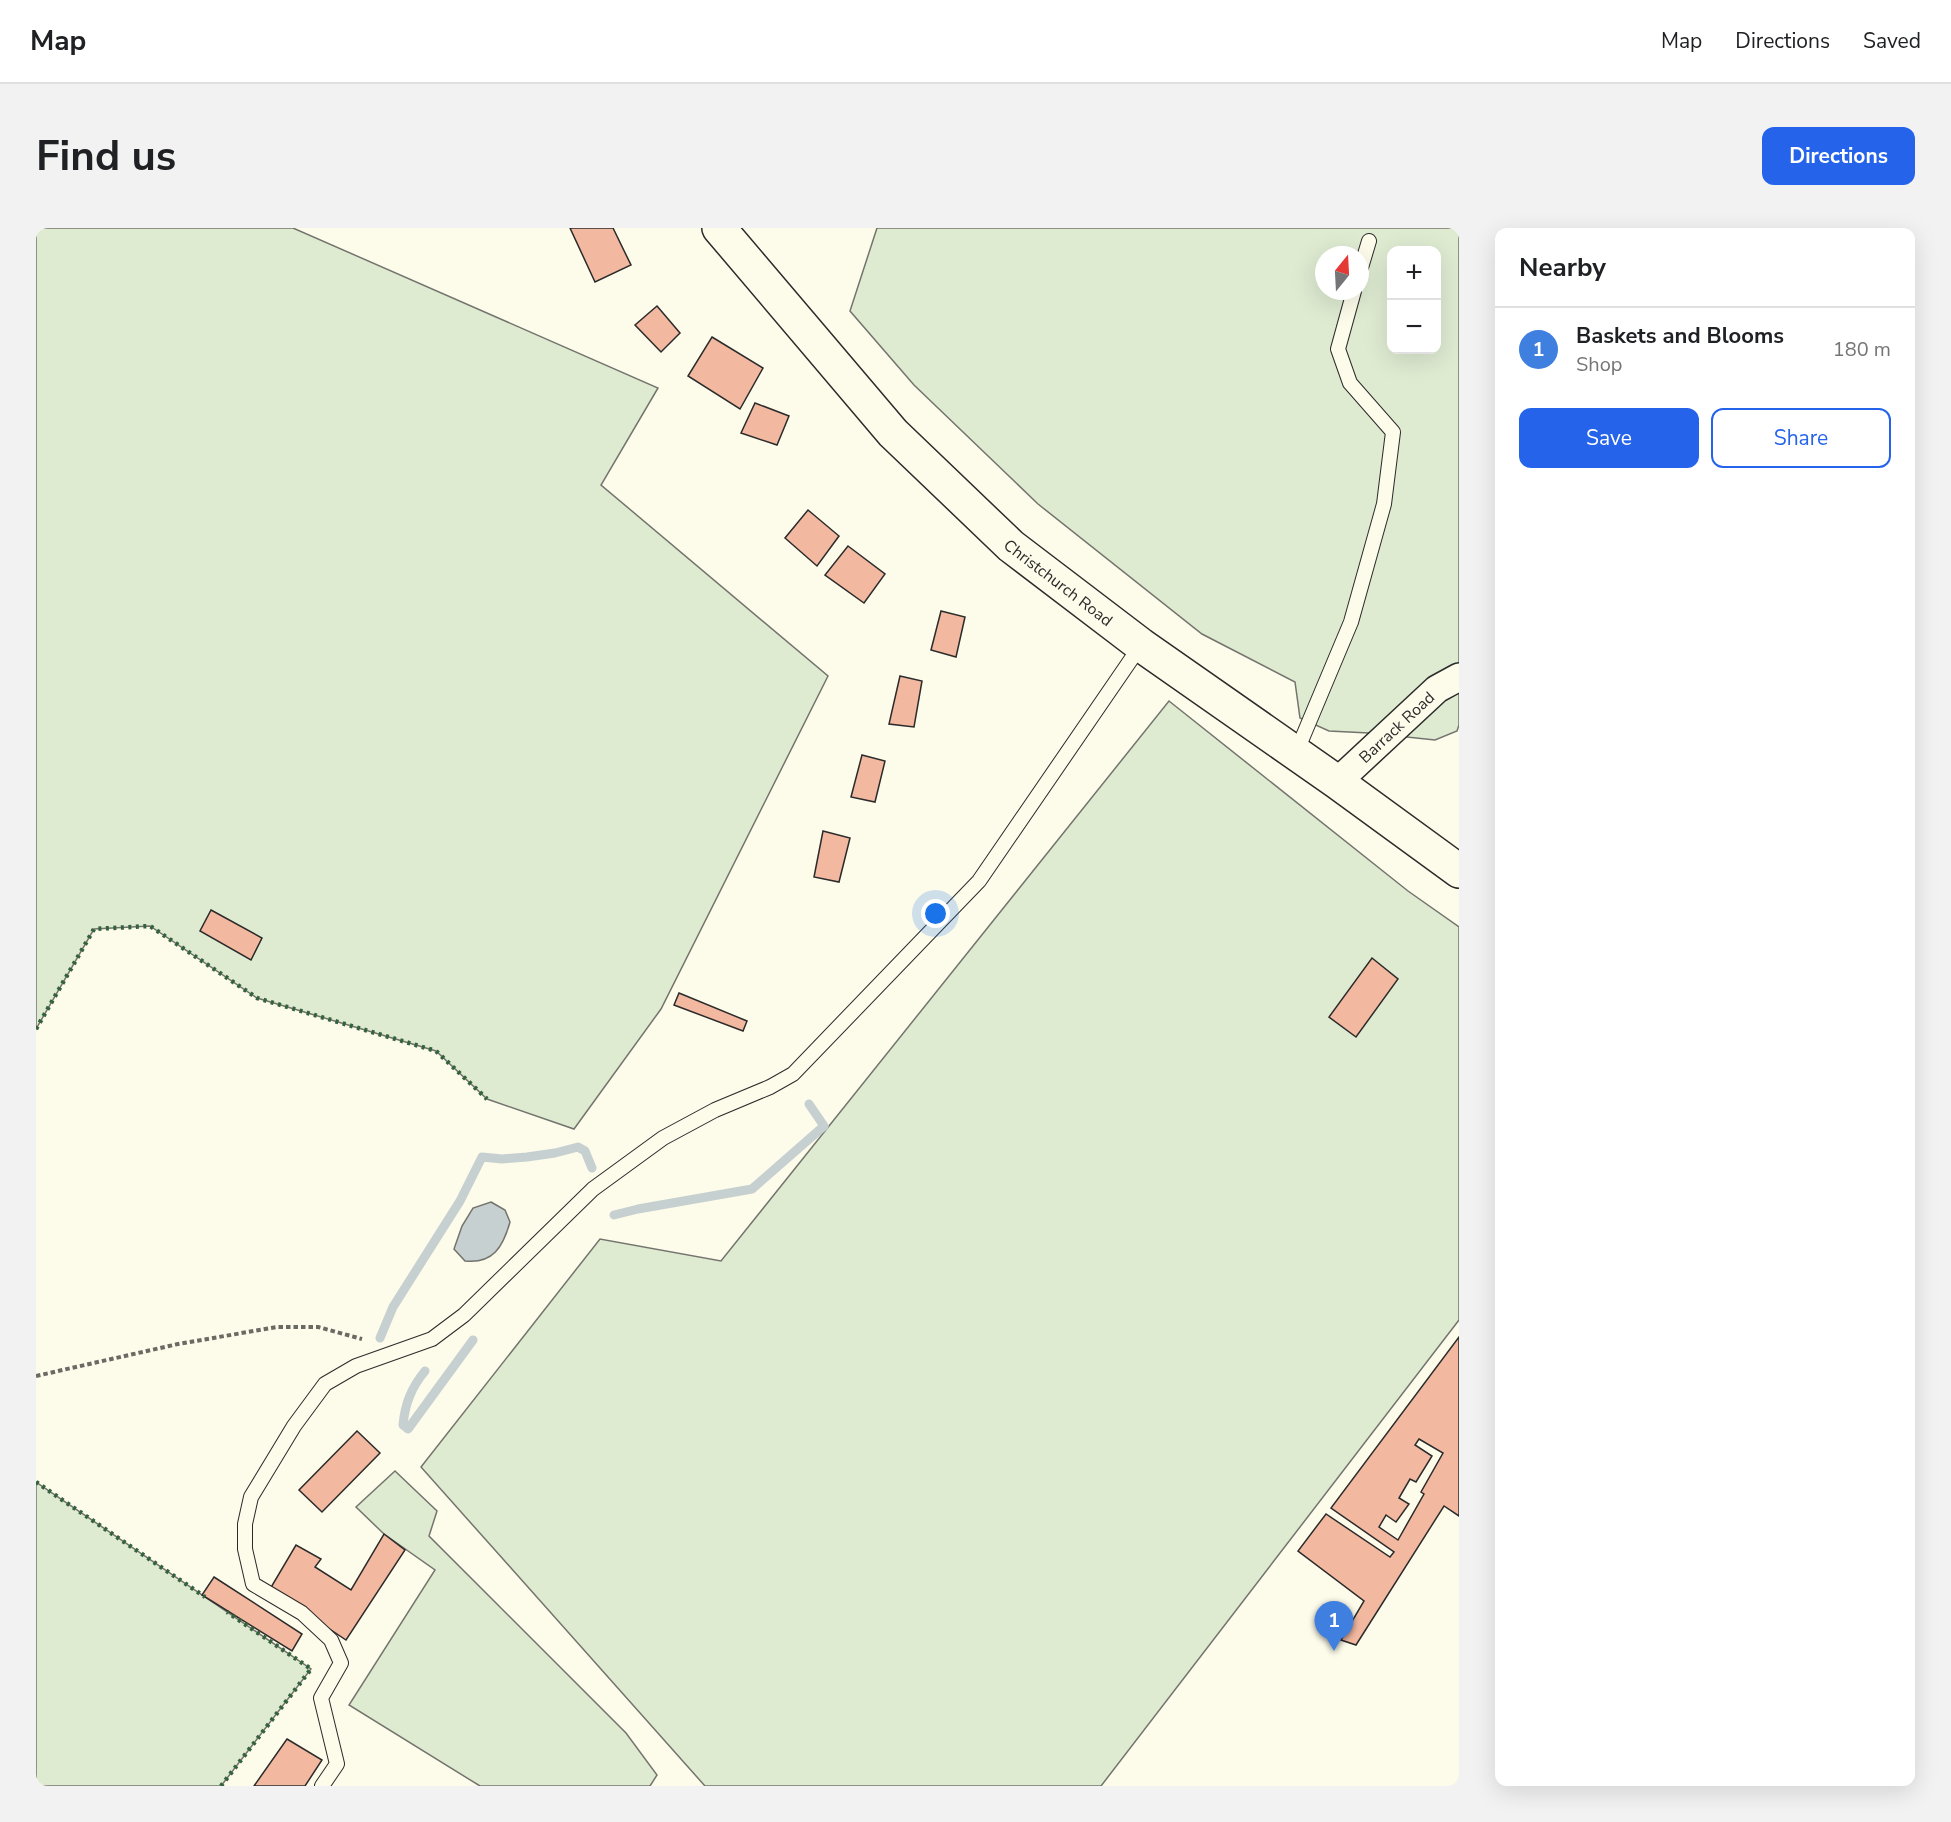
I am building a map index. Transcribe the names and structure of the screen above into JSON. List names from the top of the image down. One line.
{"streets":{"main road":["Christchurch Road"],"street":["Barrack Road"]},"crossings":[["Christchurch Road","Barrack Road"]],"north":"top","page":{"header":"Map","nav":["Map","Directions","Saved"],"buttons":["Directions",["Save","Share"]],"title":"Find us","heading":"Nearby","map_buttons":["+","−"],"list":[{"mark":"1","name":"Baskets and Blooms","note":"Shop","value":"180 m"}],"pins":"1"}}
